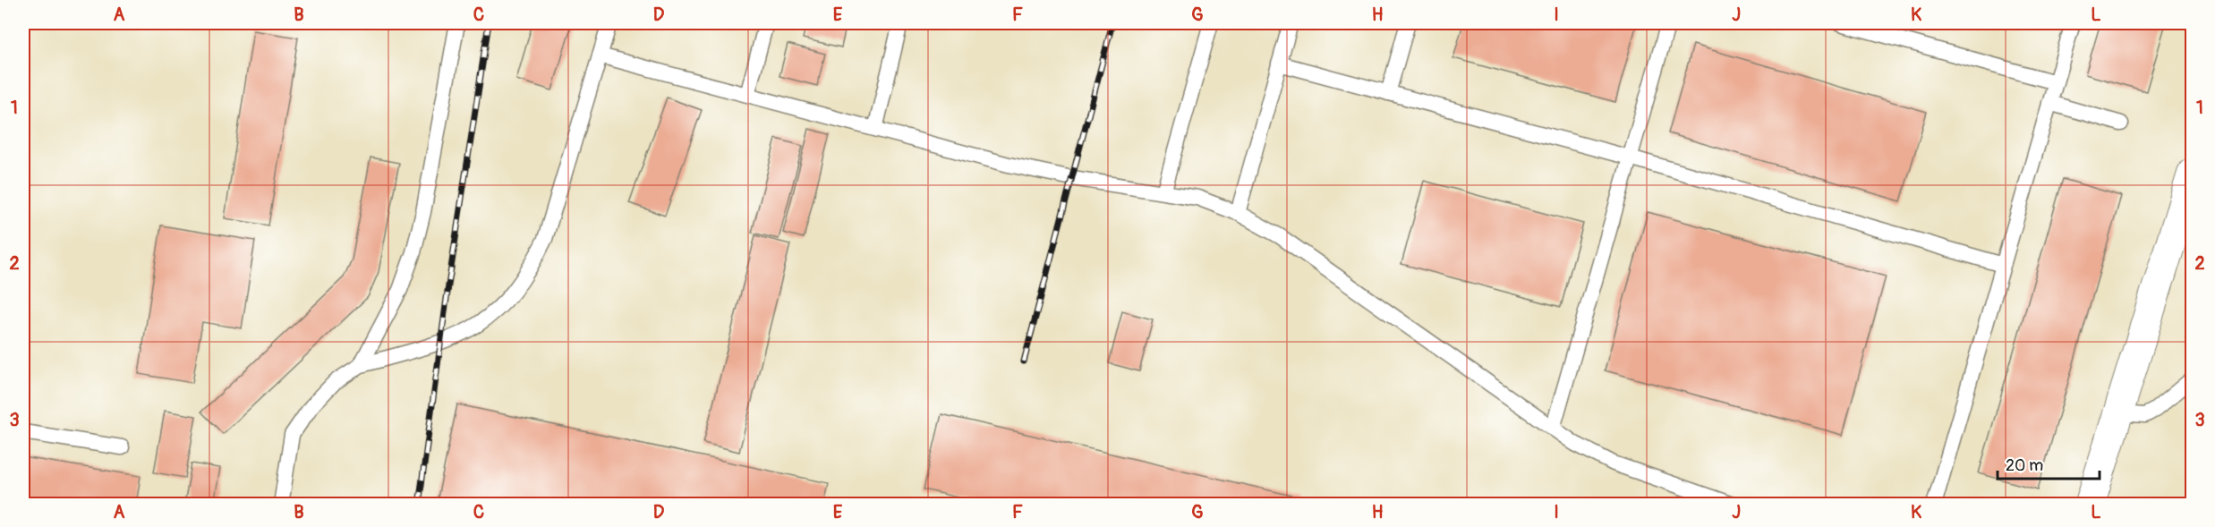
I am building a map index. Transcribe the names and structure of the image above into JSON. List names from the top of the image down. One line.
{"scale_bar":"20 m","grid":{"columns":["A","B","C","D","E","F","G","H","I","J","K","L"],"rows":["1","2","3"]}}
